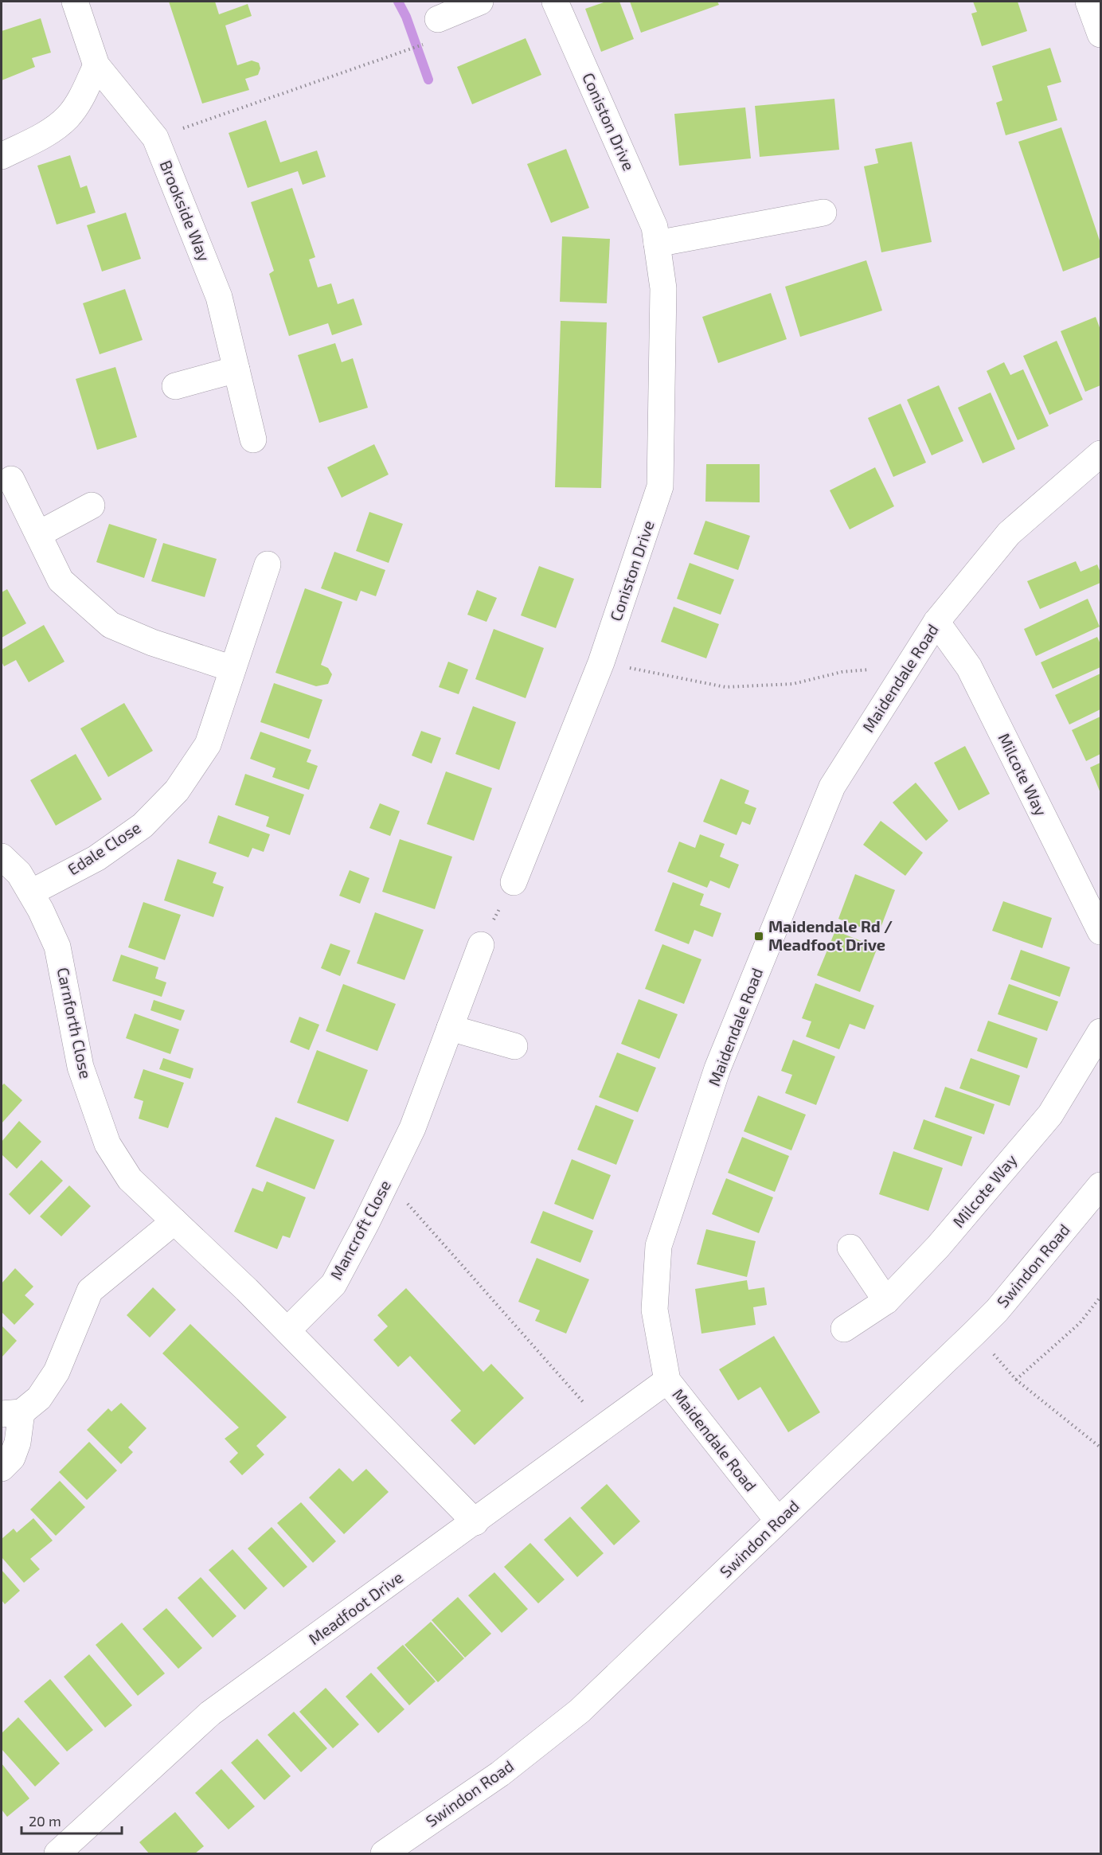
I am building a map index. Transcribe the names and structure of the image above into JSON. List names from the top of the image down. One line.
{"streets":{"street":["Coniston Drive","Brookside Way","Maidendale Road","Milcote Way","Edale Close","Carnforth Close","Mancroft Close","Swindon Road","Meadfoot Drive"]},"crossings":[["Maidendale Road","Milcote Way"],["Maidendale Road","Swindon Road"],["Maidendale Road","Meadfoot Drive"],["Edale Close","Carnforth Close"],["Carnforth Close","Mancroft Close"]],"places":{"transit":["Maidendale Rd / Meadfoot Drive"]},"scale_bar":"20 m"}
